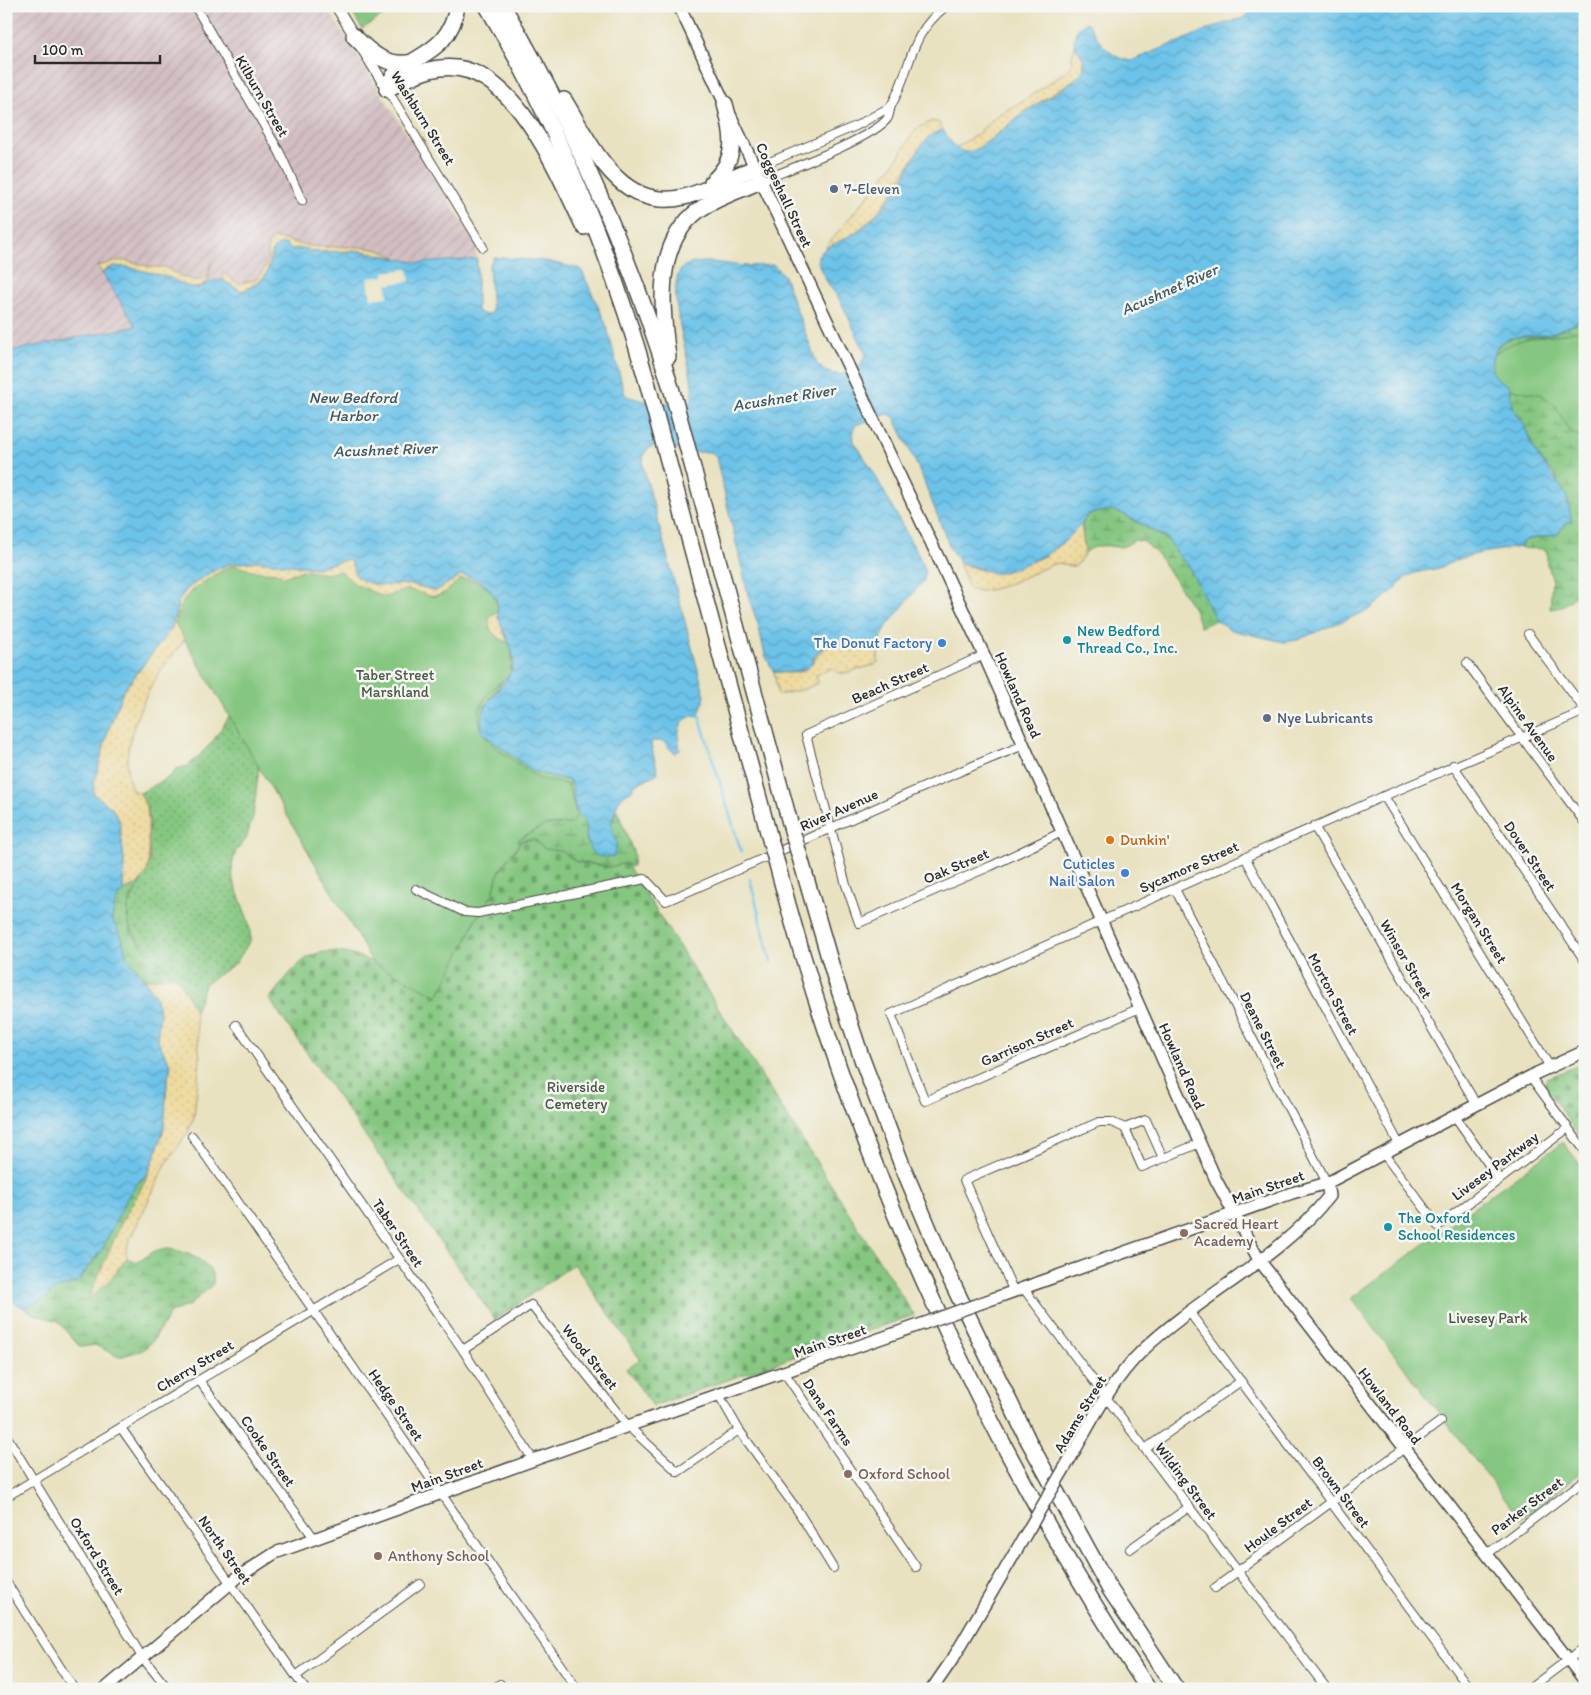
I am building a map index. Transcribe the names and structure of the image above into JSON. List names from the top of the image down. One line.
{"streets":{"main road":["Coggeshall Street","Howland Road","Main Street","Adams Street"],"street":["Kilburn Street","Washburn Street","Beach Street","Alpine Avenue","River Avenue","Dover Street","Oak Street","Sycamore Street","Morgan Street","Winsor Street","Morton Street","Deane Street","Garrison Street","Livesey Parkway","Taber Street","Wood Street","Cherry Street","Hedge Street","Dana Farms","Cooke Street","Wilding Street","Brown Street","Parker Street","Houle Street","North Street","Oxford Street"]},"crossings":[["Coggeshall Street","Howland Road"],["Beach Street","Howland Road"],["Beach Street","River Avenue"],["Beach Street","Oak Street"],["Howland Road","River Avenue"],["Howland Road","Oak Street"],["Howland Road","Sycamore Street"],["Howland Road","Garrison Street"],["Howland Road","Main Street"],["Howland Road","Adams Street"],["Howland Road","Parker Street"],["Howland Road","Houle Street"],["Alpine Avenue","Sycamore Street"],["River Avenue","Oak Street"],["Dover Street","Sycamore Street"],["Sycamore Street","Morgan Street"],["Sycamore Street","Winsor Street"],["Sycamore Street","Morton Street"],["Sycamore Street","Deane Street"],["Sycamore Street","Garrison Street"],["Morgan Street","Main Street"],["Winsor Street","Main Street"],["Morton Street","Main Street"],["Deane Street","Main Street"],["Deane Street","Adams Street"],["Livesey Parkway","Main Street"],["Main Street","Taber Street"],["Main Street","Wood Street"],["Main Street","Hedge Street"],["Main Street","Dana Farms"],["Main Street","Adams Street"],["Main Street","Cooke Street"],["Main Street","Wilding Street"],["Main Street","North Street"],["Main Street","Oxford Street"],["Taber Street","Wood Street"],["Taber Street","Cherry Street"],["Cherry Street","Hedge Street"],["Cherry Street","Cooke Street"],["Cherry Street","North Street"],["Cherry Street","Oxford Street"],["Adams Street","Wilding Street"],["Adams Street","Brown Street"],["Wilding Street","Houle Street"],["Brown Street","Houle Street"]],"water":["Acushnet River","New Bedford Harbor"],"parks":["Taber Street Marshland","Riverside Cemetery","Livesey Park"],"places":["7-Eleven","New Bedford Thread Co., Inc.","The Donut Factory","Nye Lubricants","Dunkin'","Cuticles Nail Salon","The Oxford School Residences","Sacred Heart Academy","Oxford School","Anthony School"],"scale_bar":"100 m"}
